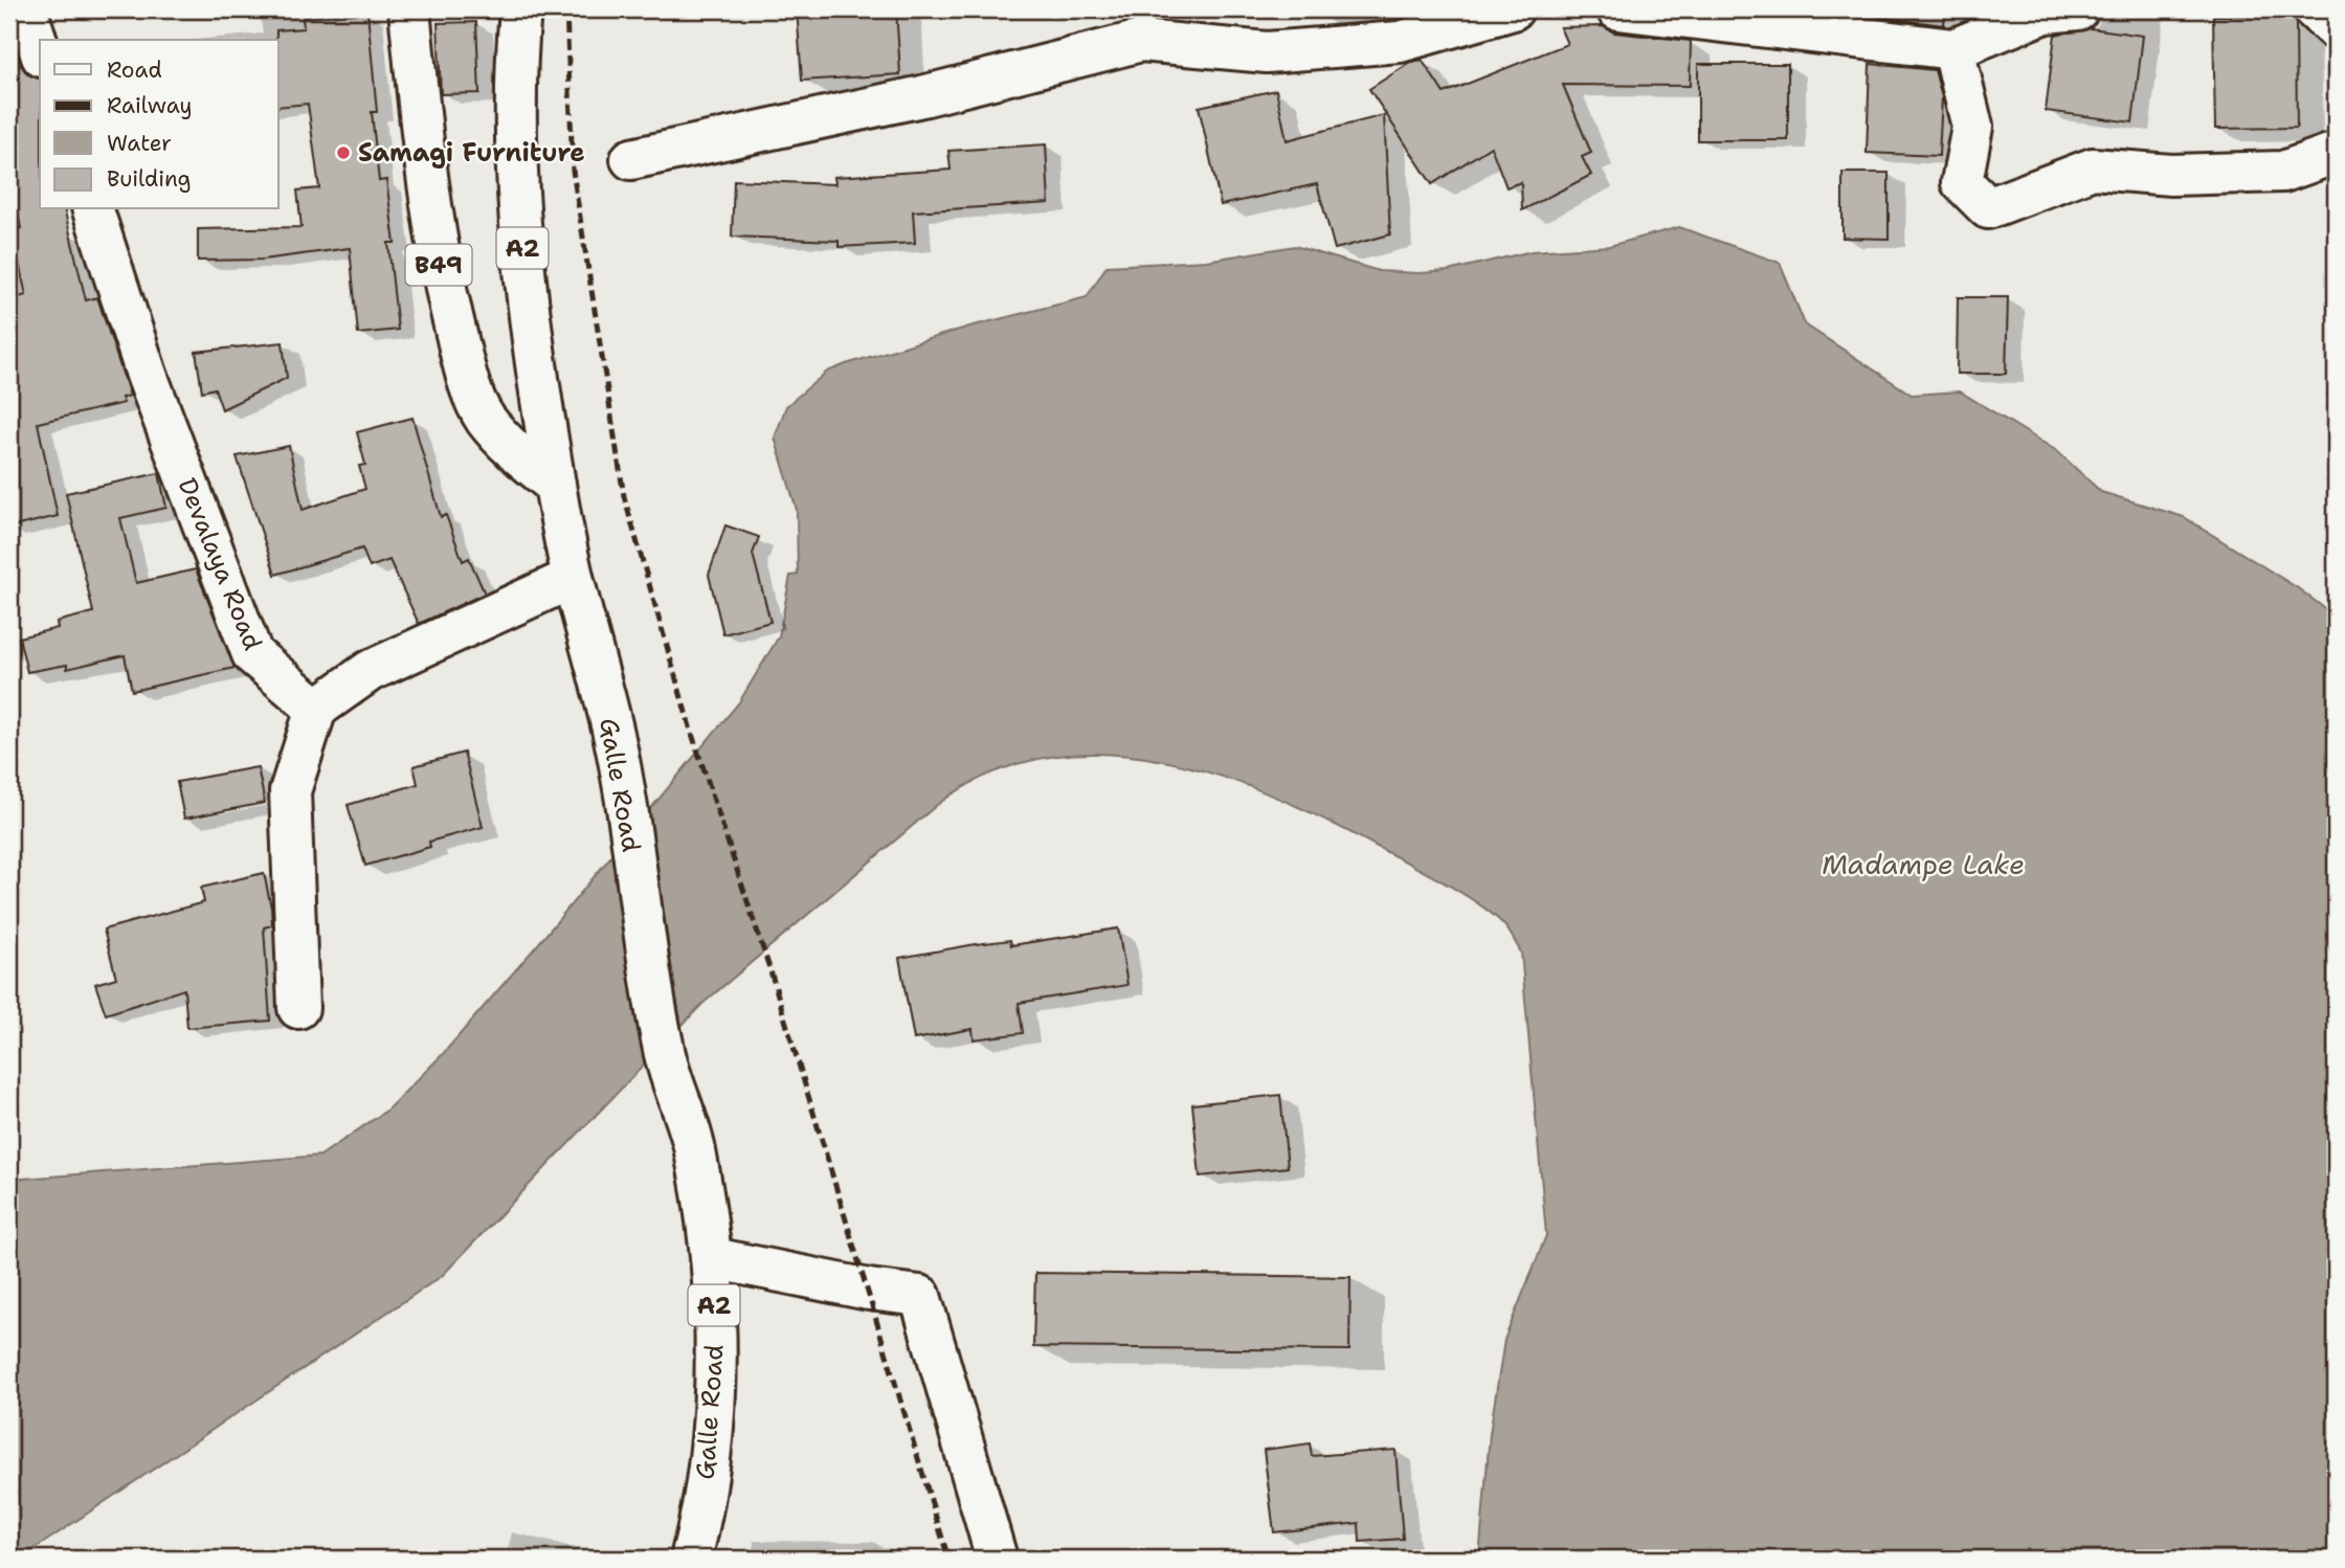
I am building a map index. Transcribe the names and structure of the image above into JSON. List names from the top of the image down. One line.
{"streets":{"main road":["A2","B49","Devalaya Road","Galle Road"]},"crossings":[["B49","Galle Road"]],"water":["Madampe Lake"],"places":["Samagi Furniture"],"legend":["Road","Railway","Water","Building"]}
